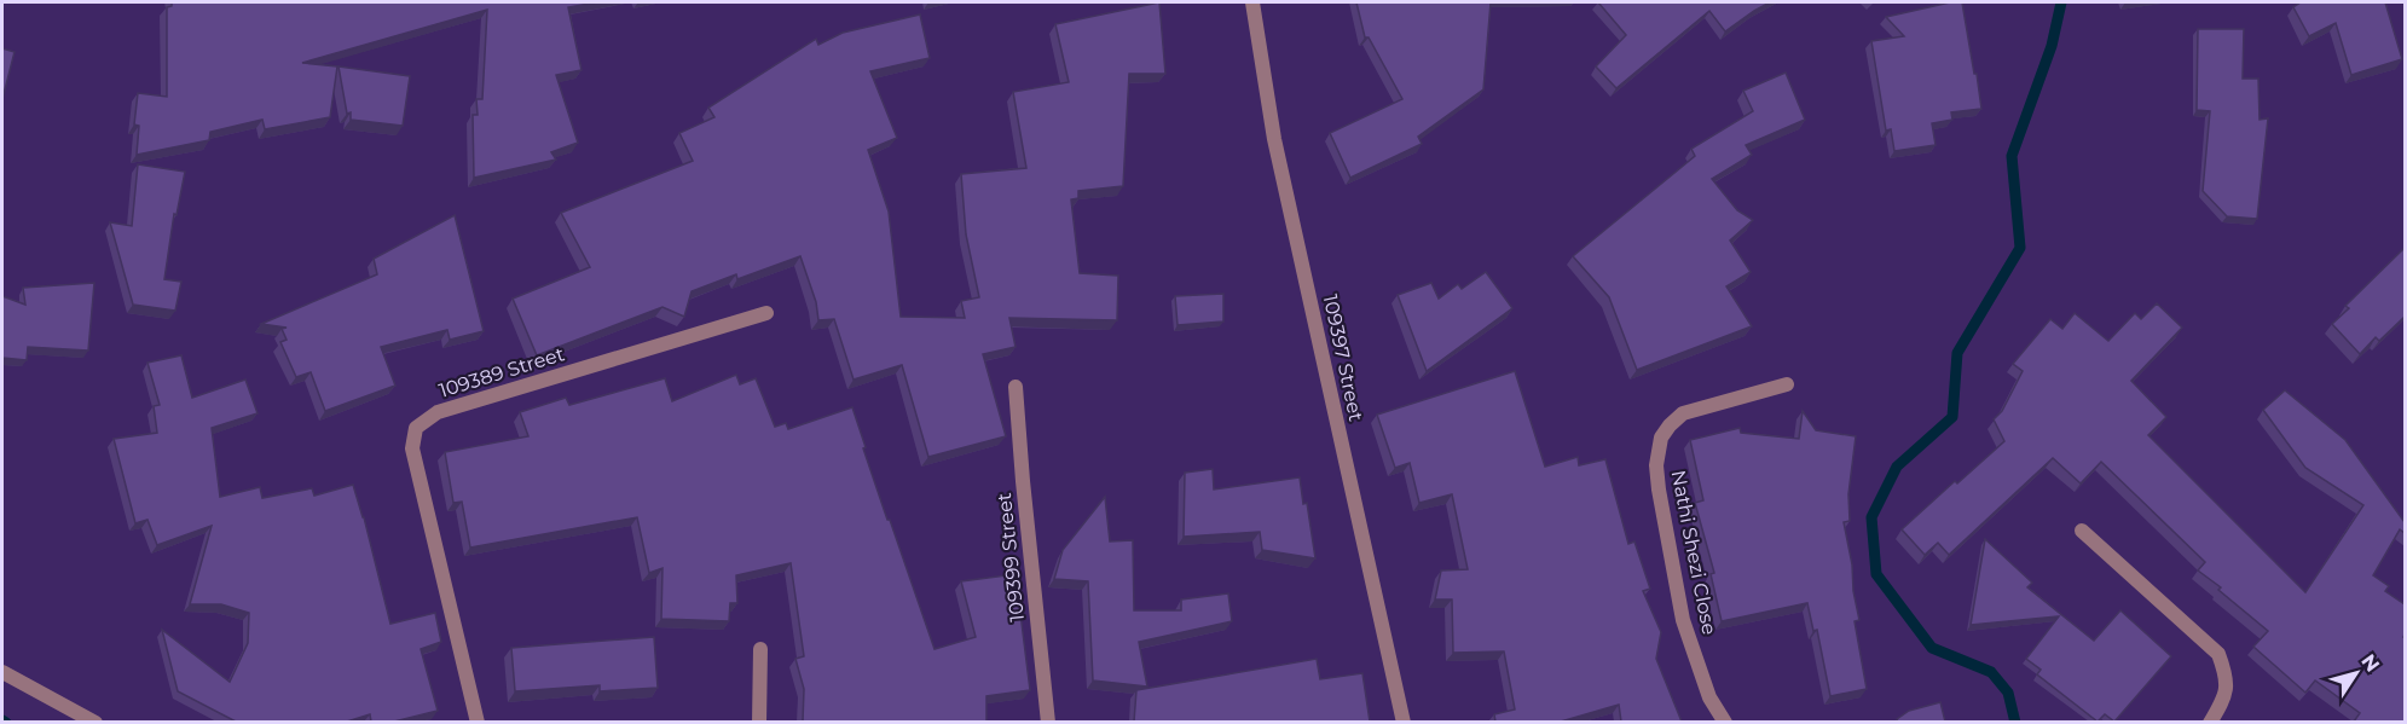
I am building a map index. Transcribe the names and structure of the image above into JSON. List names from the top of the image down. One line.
{"streets":{"street":["109397 Street","109389 Street","Nathi Shezi Close","109399 Street"]},"north":"top right"}
